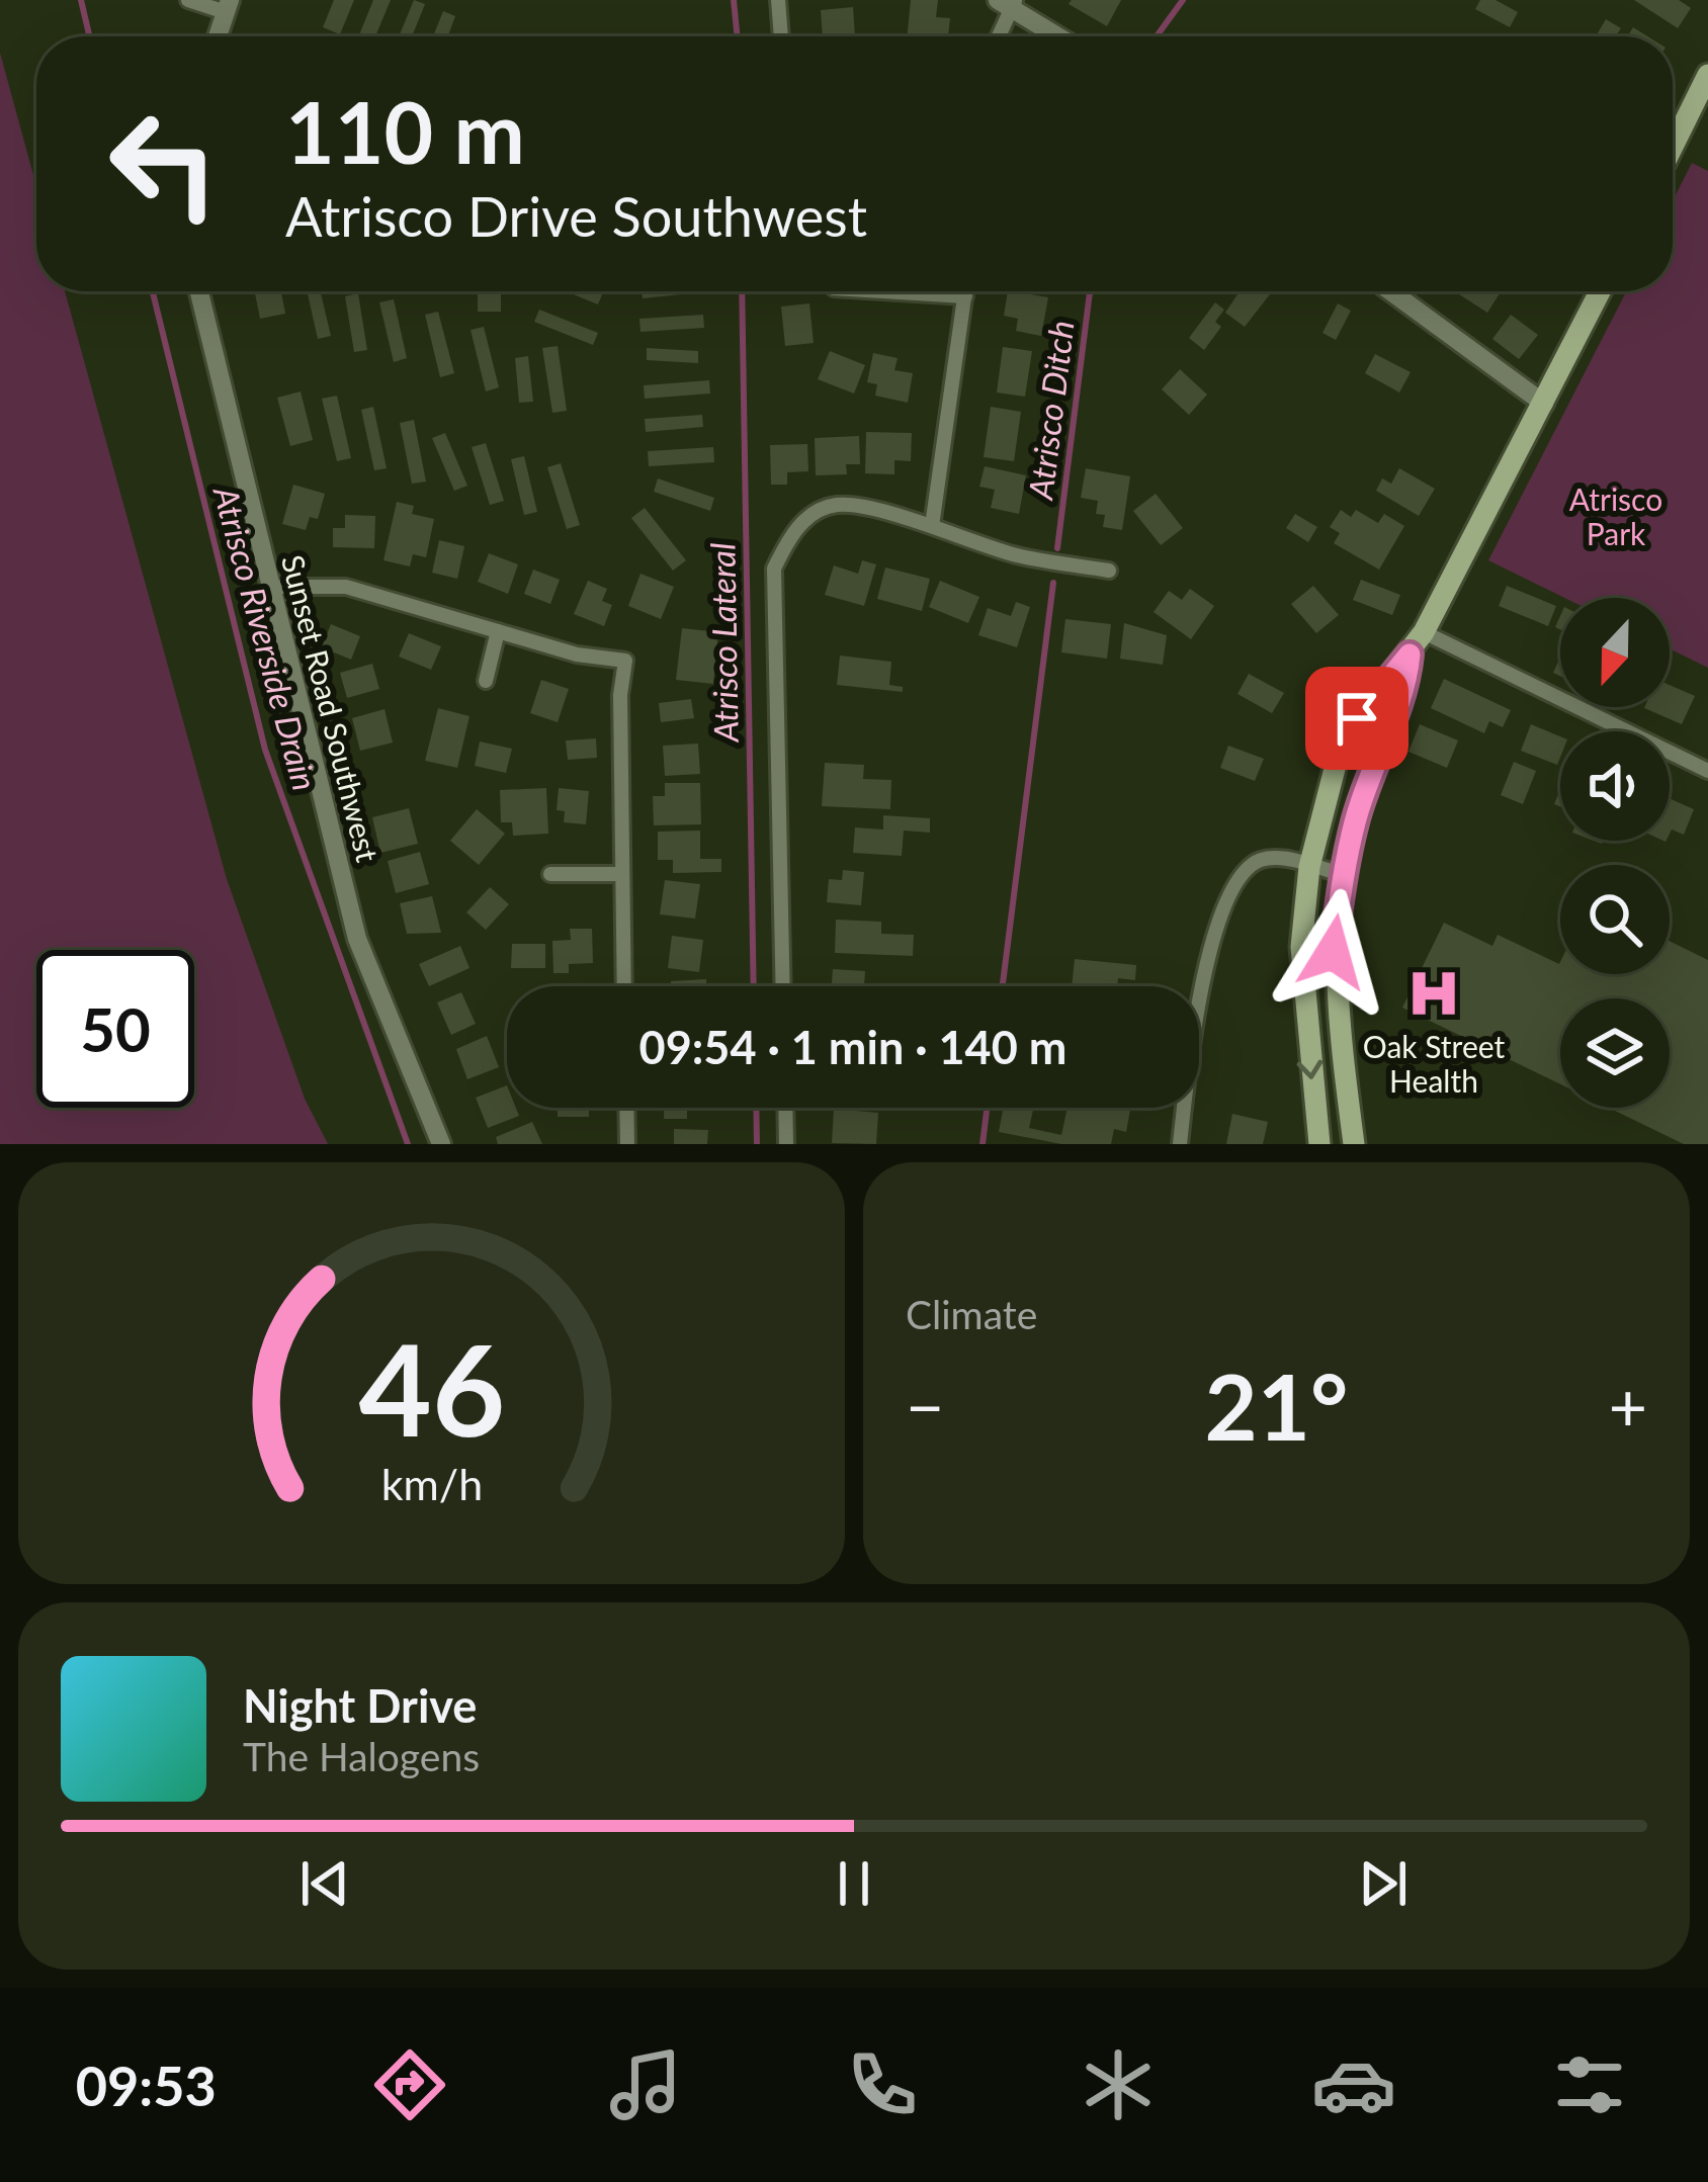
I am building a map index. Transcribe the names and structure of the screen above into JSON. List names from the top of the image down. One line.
{"streets":{"street":["Sunset Road Southwest"]},"water":["Atrisco Ditch","Atrisco Riverside Drain","Atrisco Lateral"],"parks":["Atrisco Park"],"places":{"hospital":["Oak Street Health"]},"north":"bottom","page":{"turn":["110 m","Atrisco Drive Southwest"],"limit":"50","trip":"09:54 · 1 min · 140 m","tile":"Climate","heat":["−","21°","+"],"song":["Night Drive","The Halogens"],"tabs":"09:53","gauge":["46","km/h"]}}
